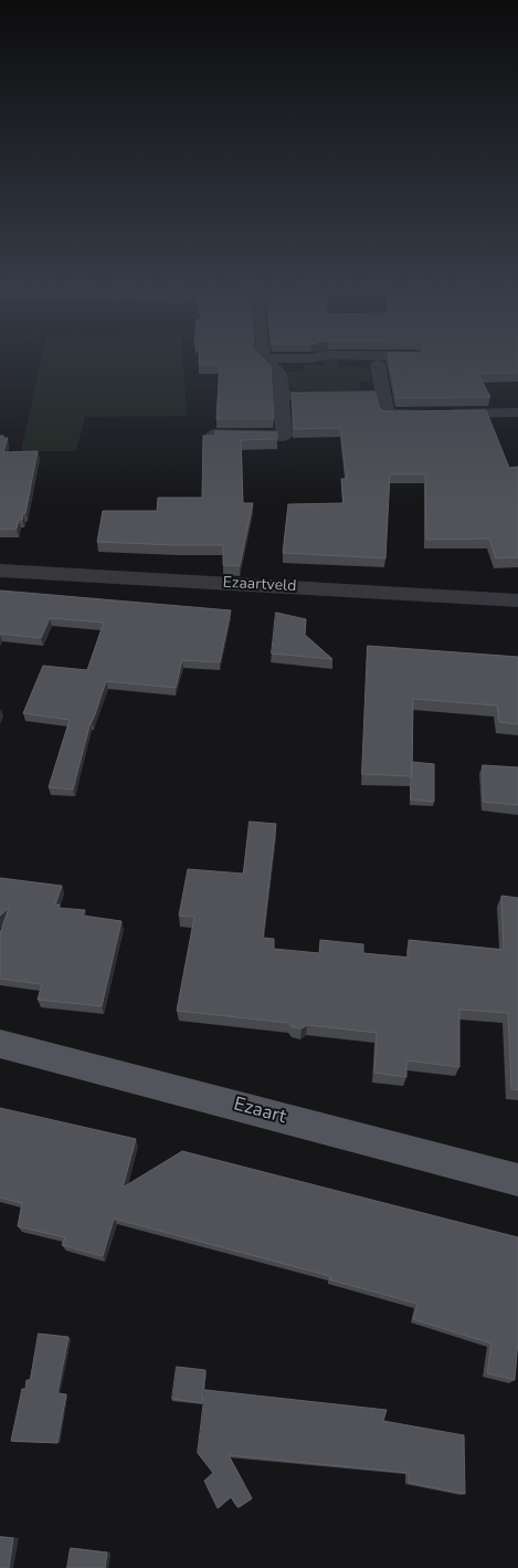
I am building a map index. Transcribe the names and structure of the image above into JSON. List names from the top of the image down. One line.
{"streets":{"main road":["Ezaart"],"street":["Ezaartveld"]}}
